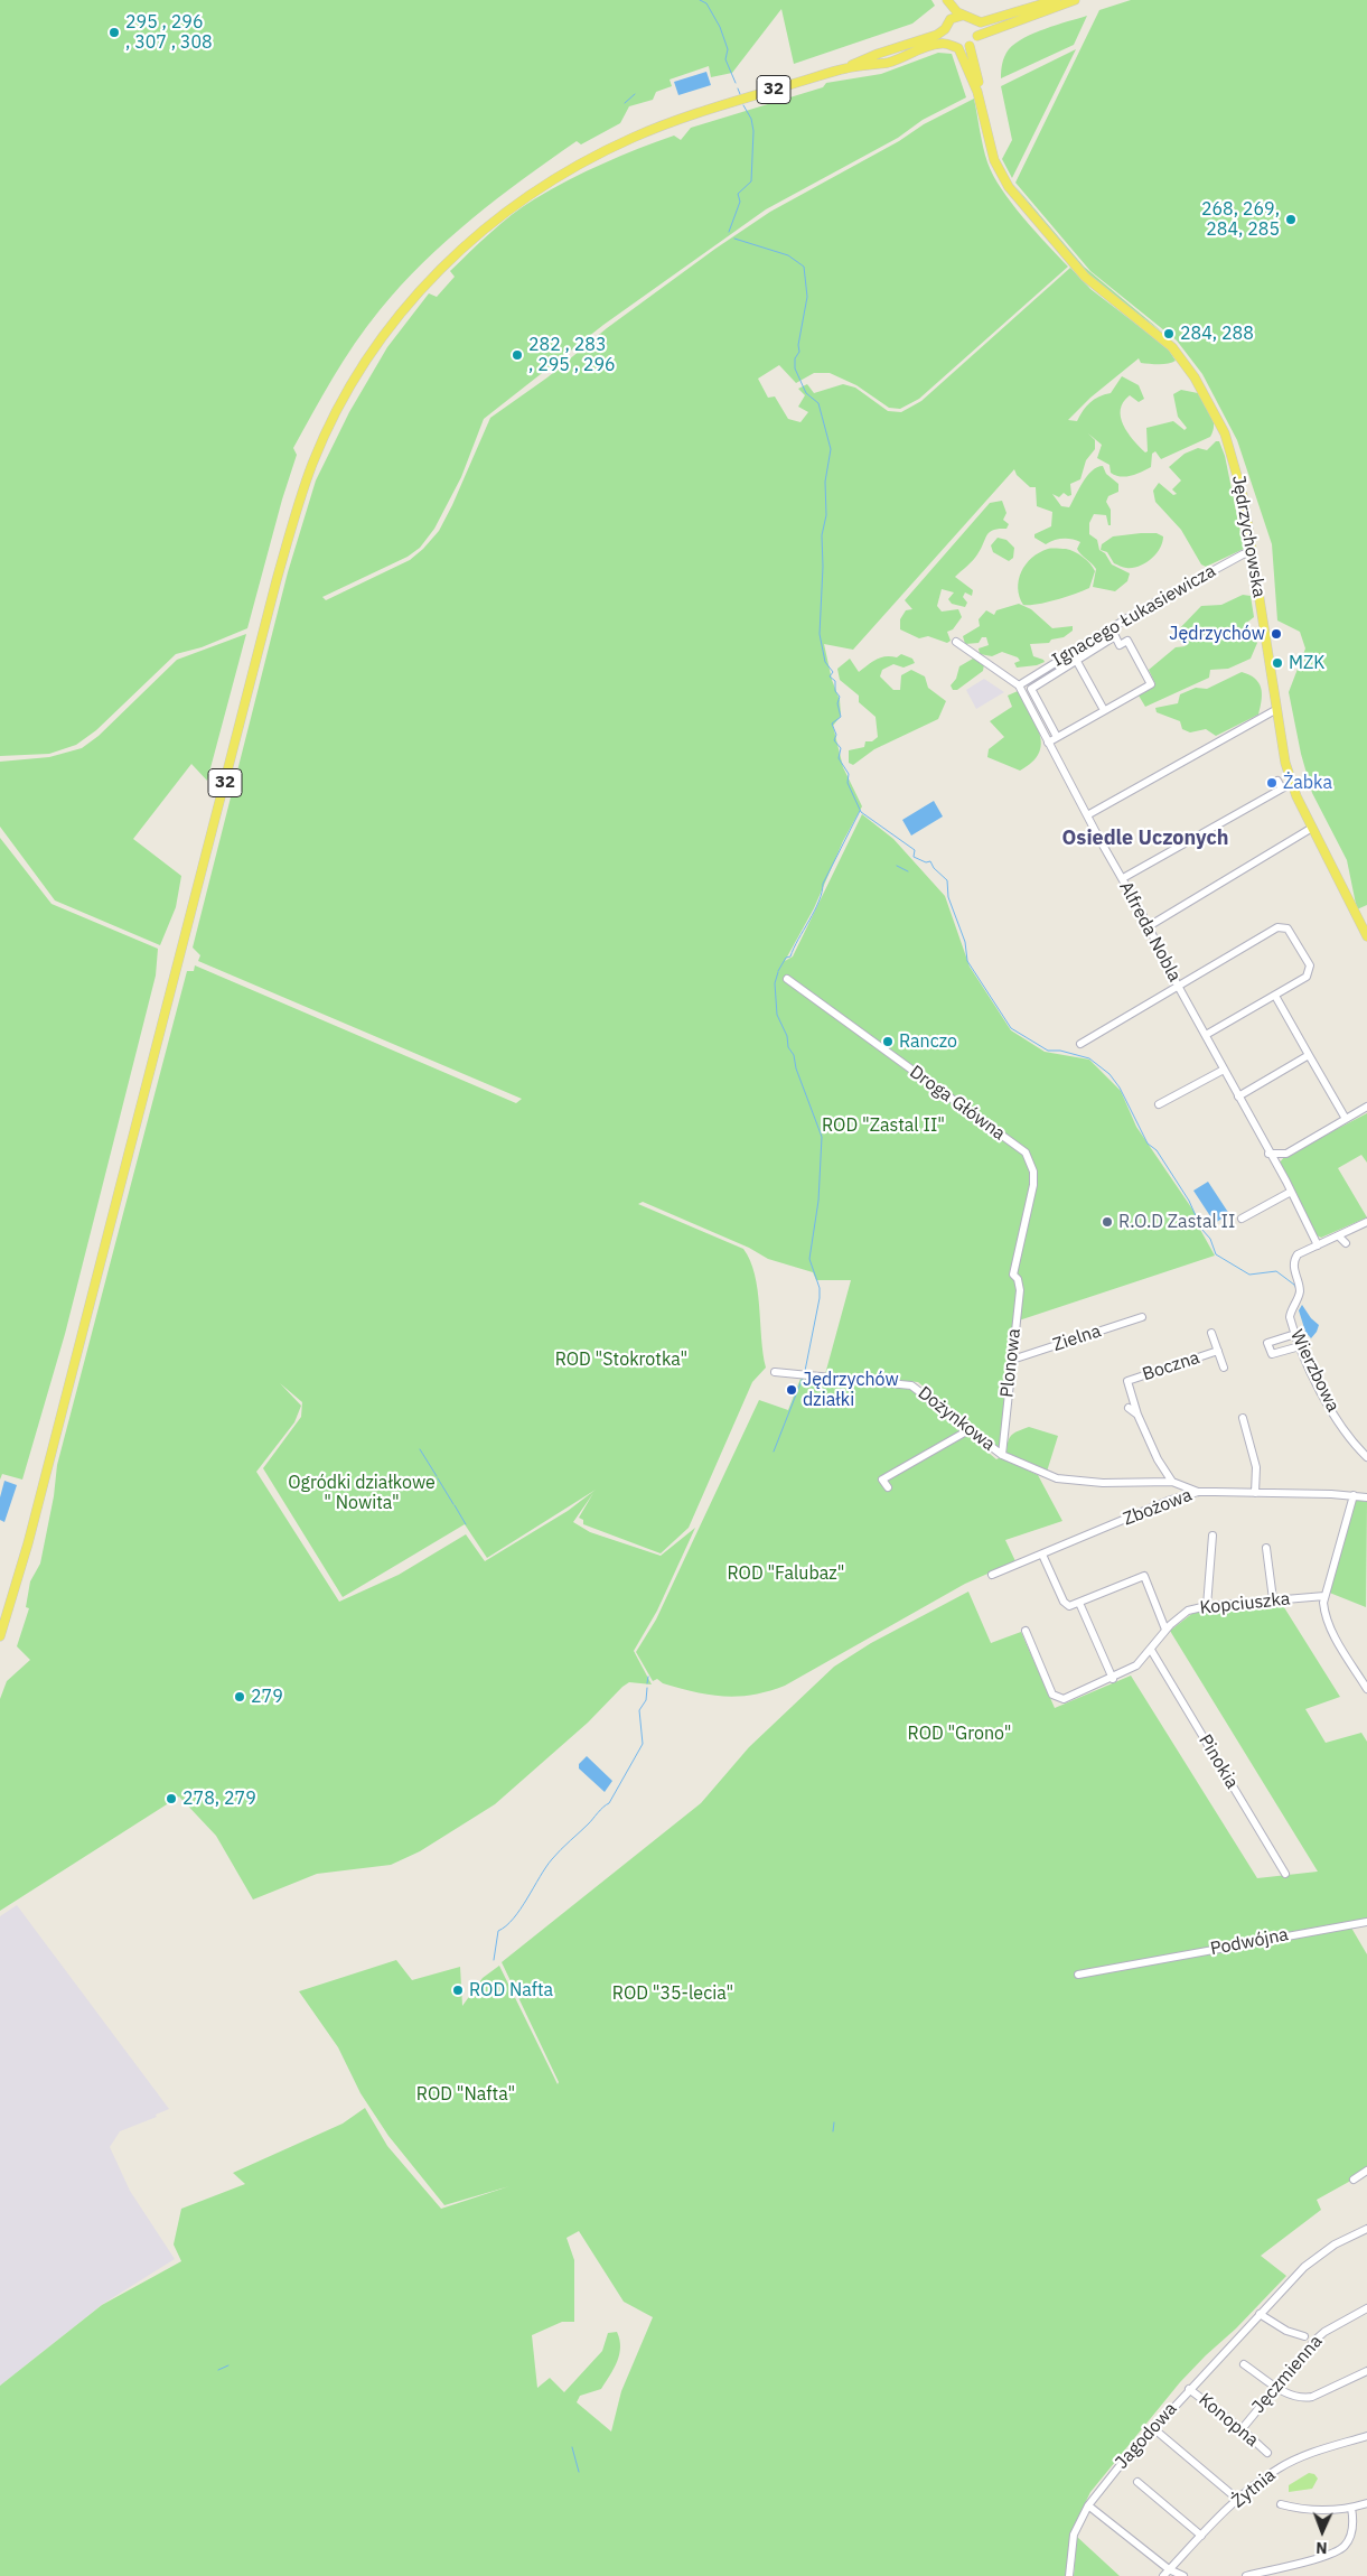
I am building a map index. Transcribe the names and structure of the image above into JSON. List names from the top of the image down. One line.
{"streets":{"main road":["32","Jędrzychowska"],"street":["Ignacego Łukasiewicza","Alfreda Nobla","Droga Główna","Zielna","Plonowa","Boczna","Wierzbowa","Dożynkowa","Zbożowa","Kopciuszka","Pinokia","Podwójna","Jęczmienna","Konopna","Jagodowa","Żytnia"]},"crossings":[["Jędrzychowska","Ignacego Łukasiewicza"],["Ignacego Łukasiewicza","Alfreda Nobla"],["Alfreda Nobla","Wierzbowa"],["Droga Główna","Plonowa"],["Zielna","Plonowa"],["Plonowa","Dożynkowa"],["Boczna","Dożynkowa"],["Dożynkowa","Zbożowa"],["Kopciuszka","Pinokia"],["Jęczmienna","Konopna"],["Konopna","Jagodowa"]],"districts":["Osiedle Uczonych"],"parks":["ROD \"Zastal II\"","ROD \"Stokrotka\"","Ogródki działkowe \" Nowita\"","ROD \"Falubaz\"","ROD \"Grono\"","ROD \"35-lecia\"","ROD \"Nafta\""],"places":["295 , 296 , 307 , 308","268, 269, 284, 285","284, 288","282 , 283 , 295 , 296","Jędrzychów","MZK","Żabka","Ranczo","R.O.D Zastal II","Jędrzychów działki","279","278, 279","ROD Nafta"],"north":"bottom"}
